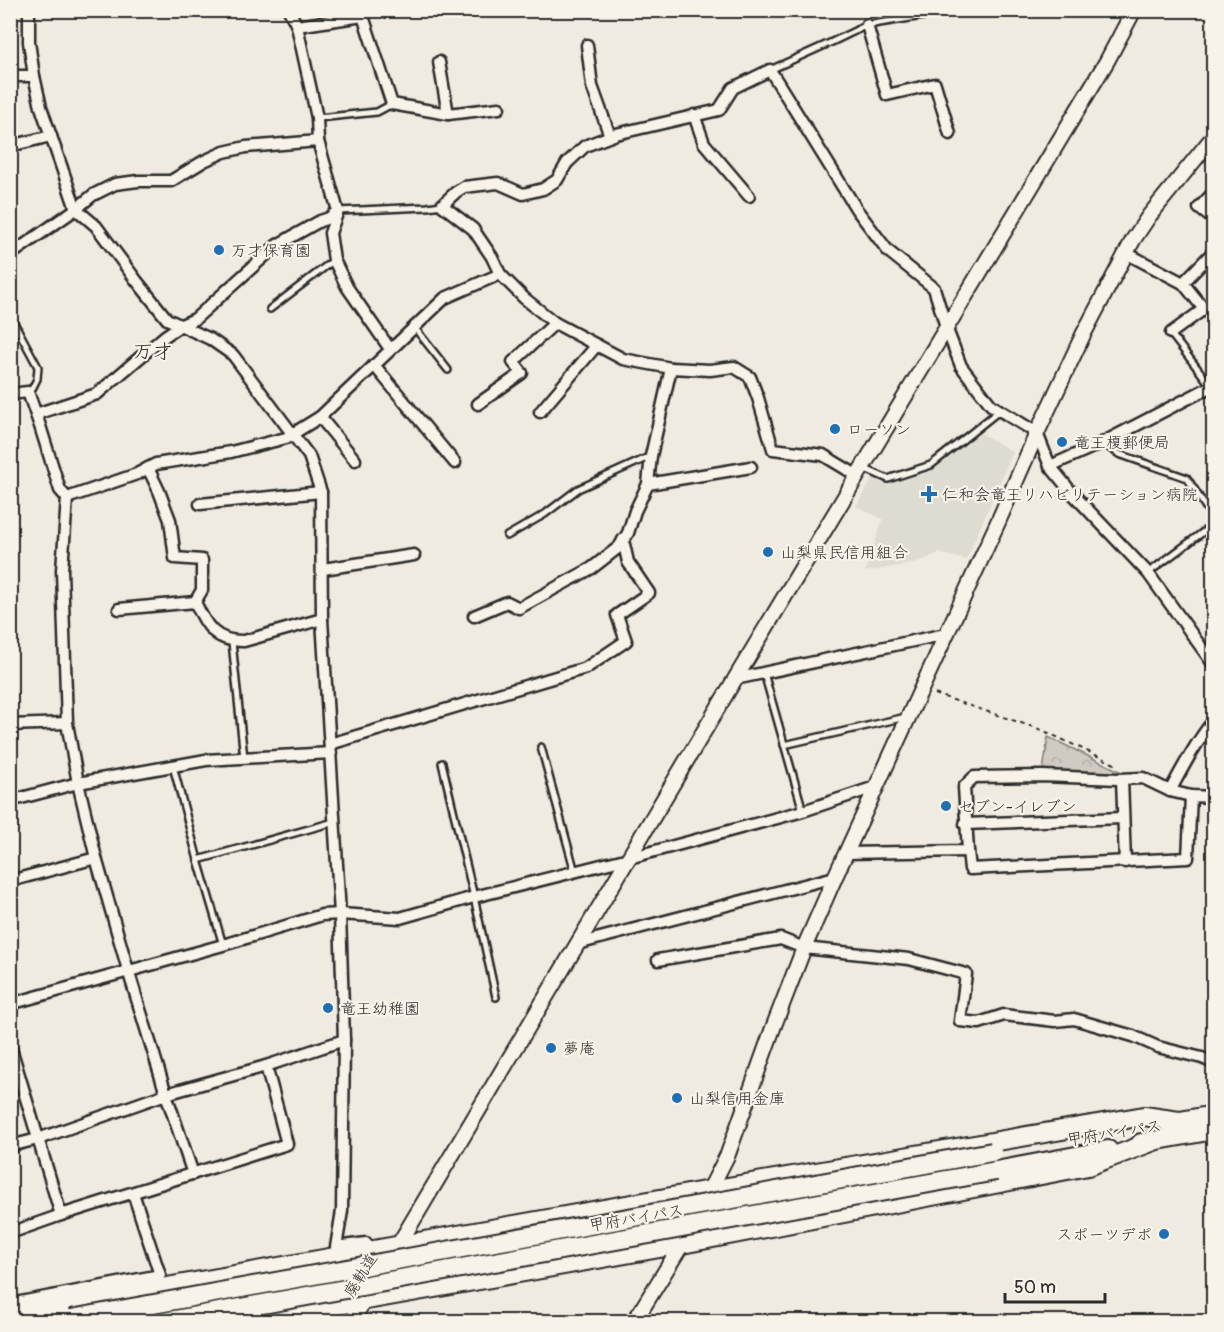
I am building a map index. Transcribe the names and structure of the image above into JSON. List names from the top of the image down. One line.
{"streets":{"highway":["甲府バイパス"],"street":["廃軌道"]},"districts":["万才"],"places":{"other":["万才保育園","ローソン","竜王榎郵便局","山梨県民信用組合","セブン-イレブン","竜王幼稚園","夢庵","山梨信用金庫","スポーツデポ"],"health":["仁和会竜王リハビリテーション病院"]},"scale_bar":"50 m"}
